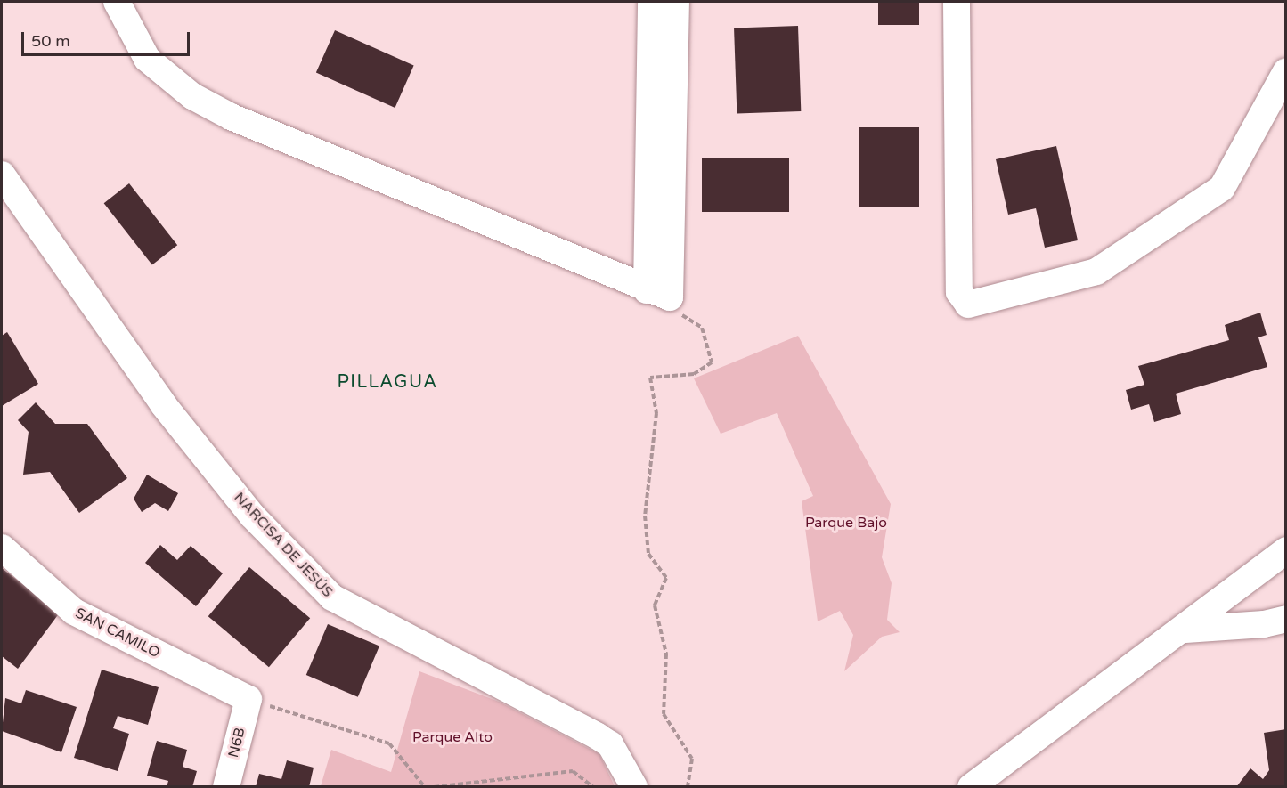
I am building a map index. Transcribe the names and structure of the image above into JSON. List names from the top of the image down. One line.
{"streets":{"street":["NARCISA DE JESÚS","SAN CAMILO","N6B"]},"crossings":[["SAN CAMILO","N6B"]],"districts":["PILLAGUA"],"parks":["Parque Bajo","Parque Alto"],"scale_bar":"50 m"}
